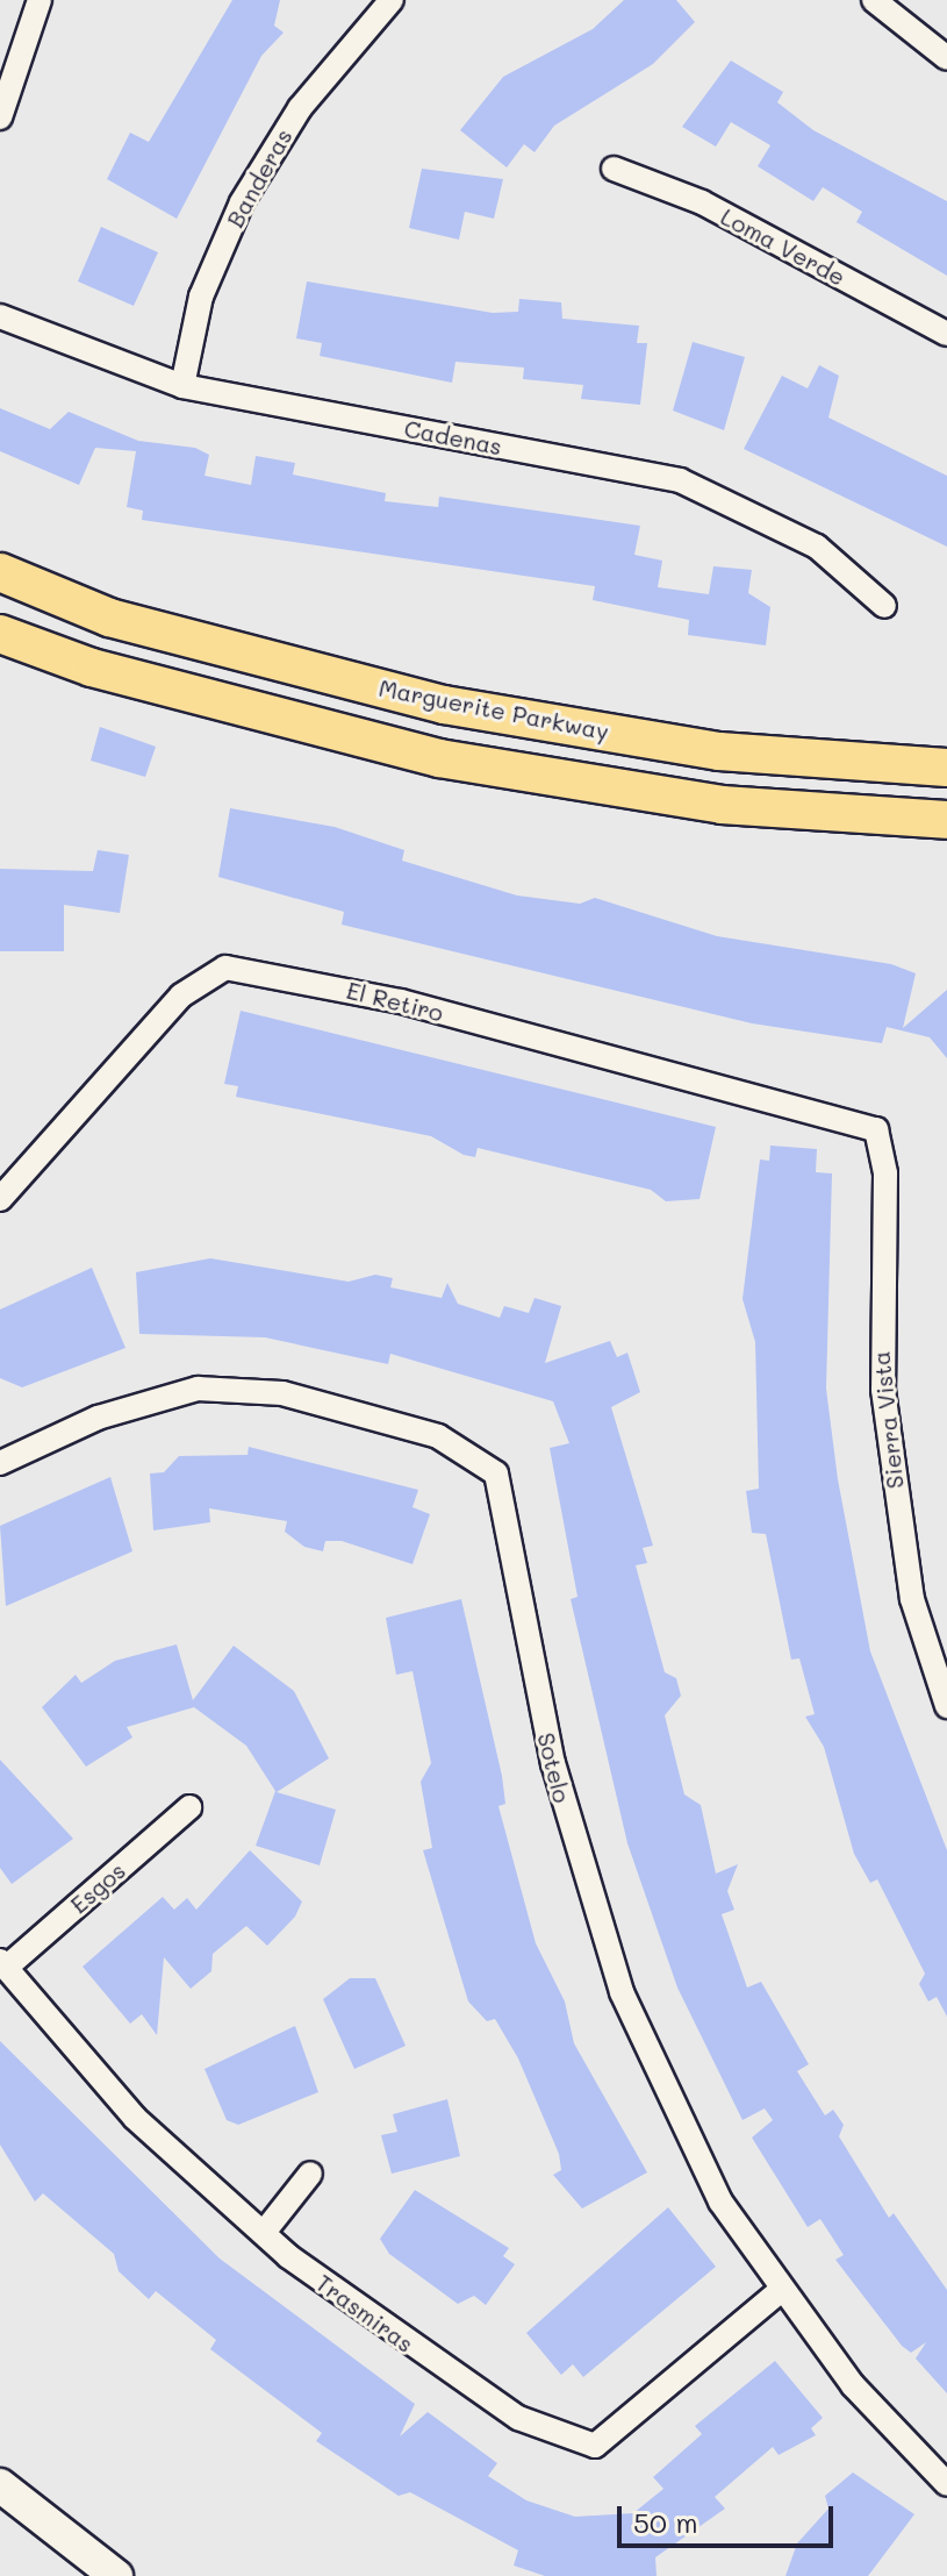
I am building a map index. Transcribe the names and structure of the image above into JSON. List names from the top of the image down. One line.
{"streets":{"main road":["Marguerite Parkway"],"street":["Banderas","Loma Verde","Cadenas","El Retiro","Sierra Vista","Sotelo","Esgos","Trasmiras"]},"crossings":[["Banderas","Cadenas"],["El Retiro","Sierra Vista"],["Sotelo","Trasmiras"],["Esgos","Trasmiras"]],"scale_bar":"50 m"}
